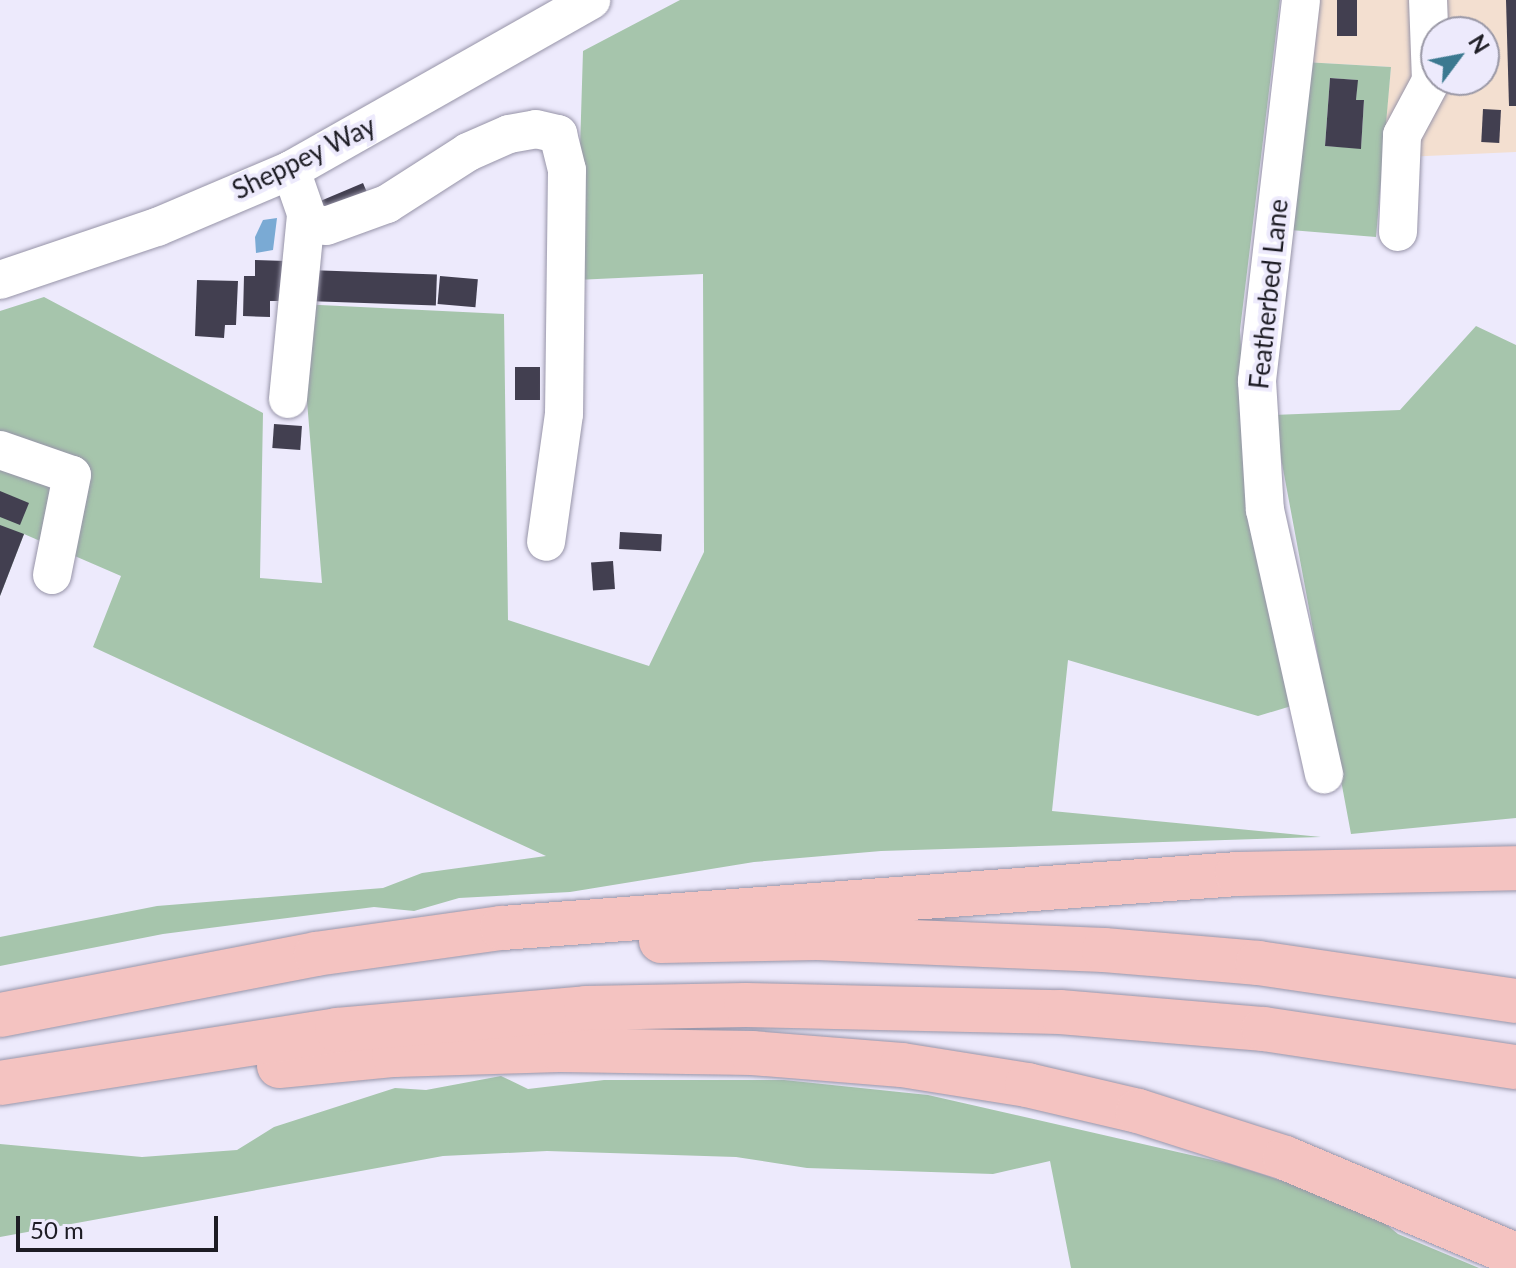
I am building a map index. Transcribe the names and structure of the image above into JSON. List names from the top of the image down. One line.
{"streets":{"street":["Sheppey Way","Featherbed Lane"]},"scale_bar":"50 m","north":"top right"}
